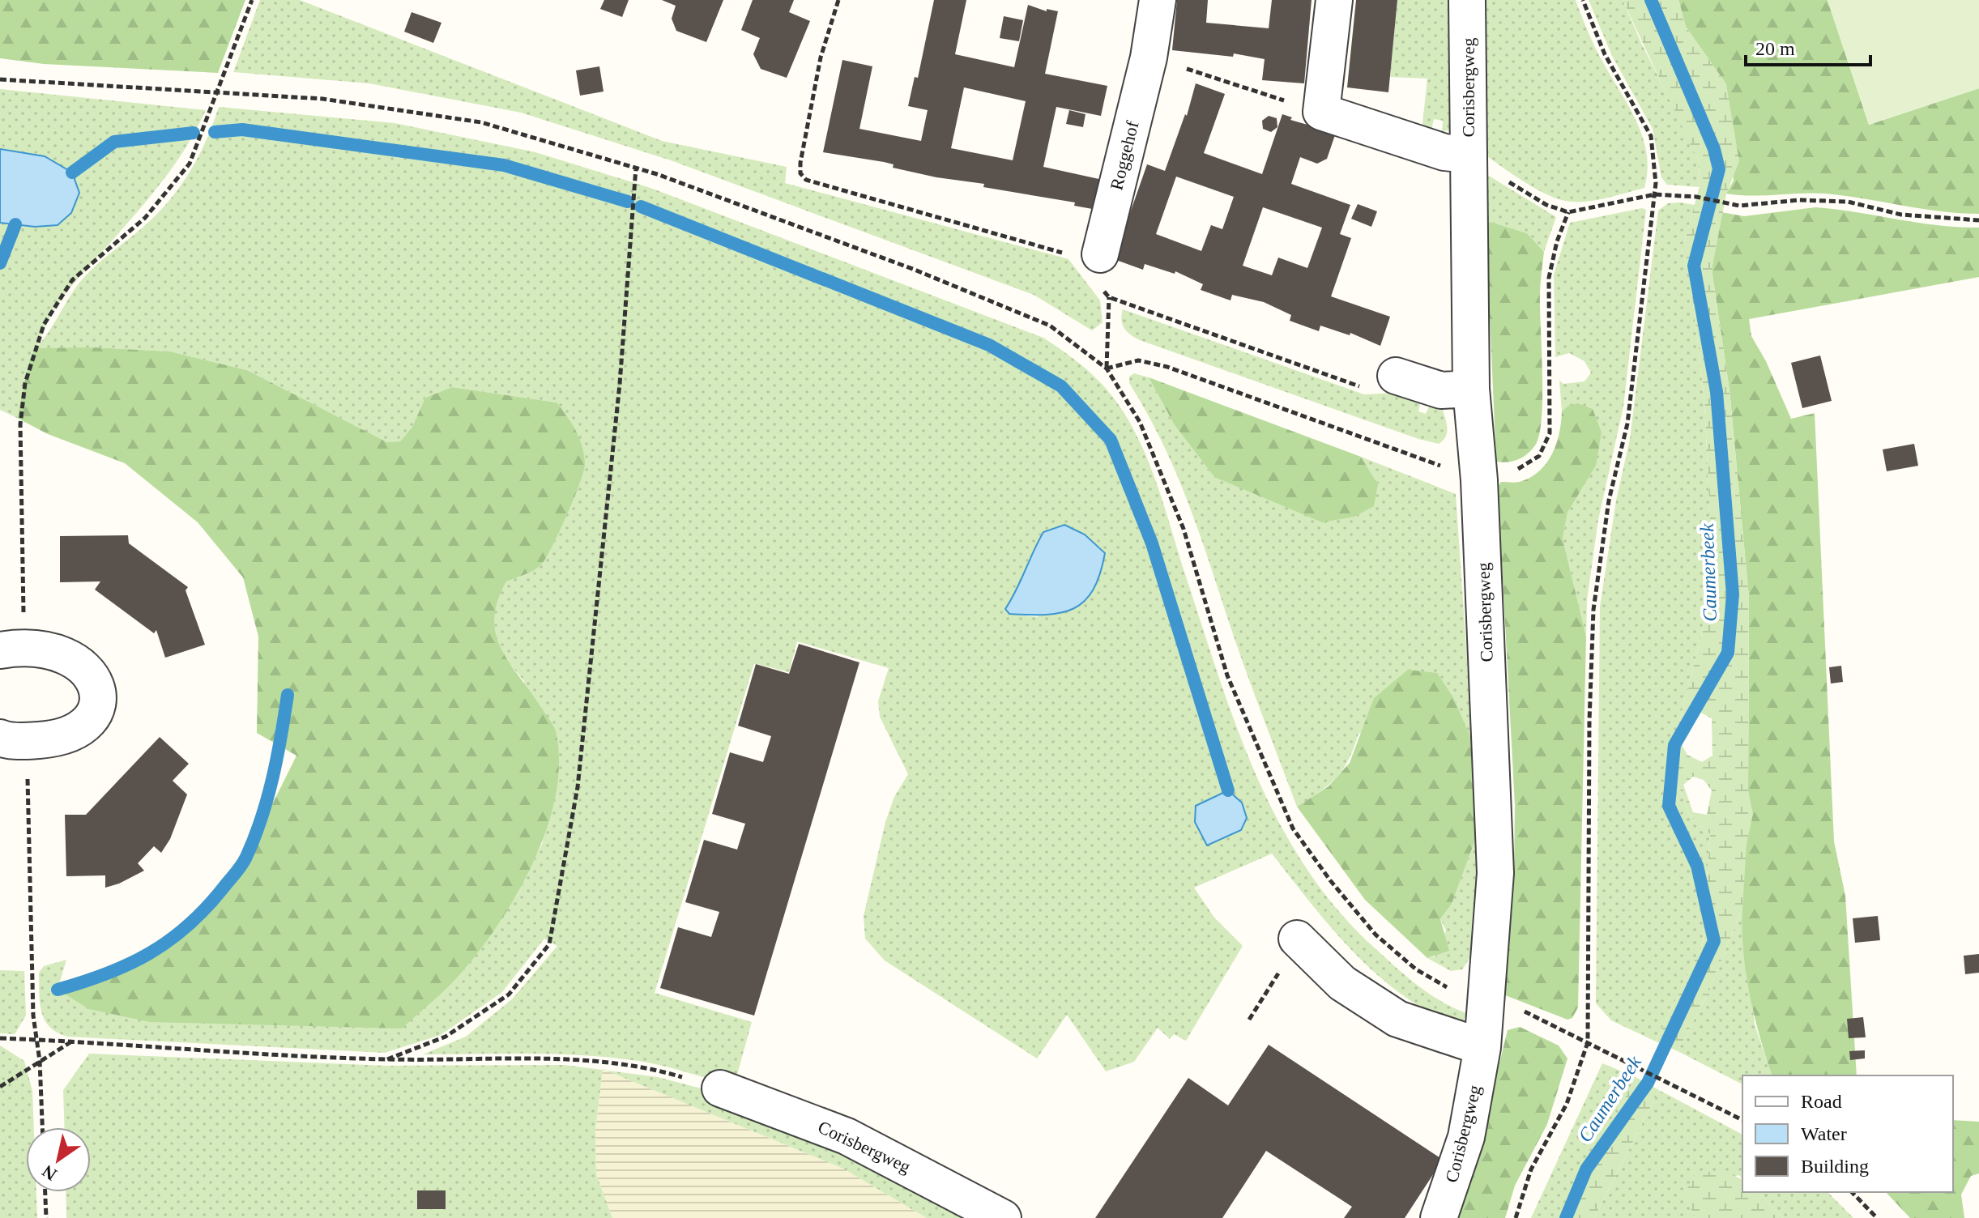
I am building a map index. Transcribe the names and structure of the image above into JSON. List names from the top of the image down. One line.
{"streets":{"street":["Corisbergweg","Roggehof"]},"water":["Caumerbeek"],"legend":["Road","Water","Building"],"scale_bar":"20 m","north":"bottom left"}
